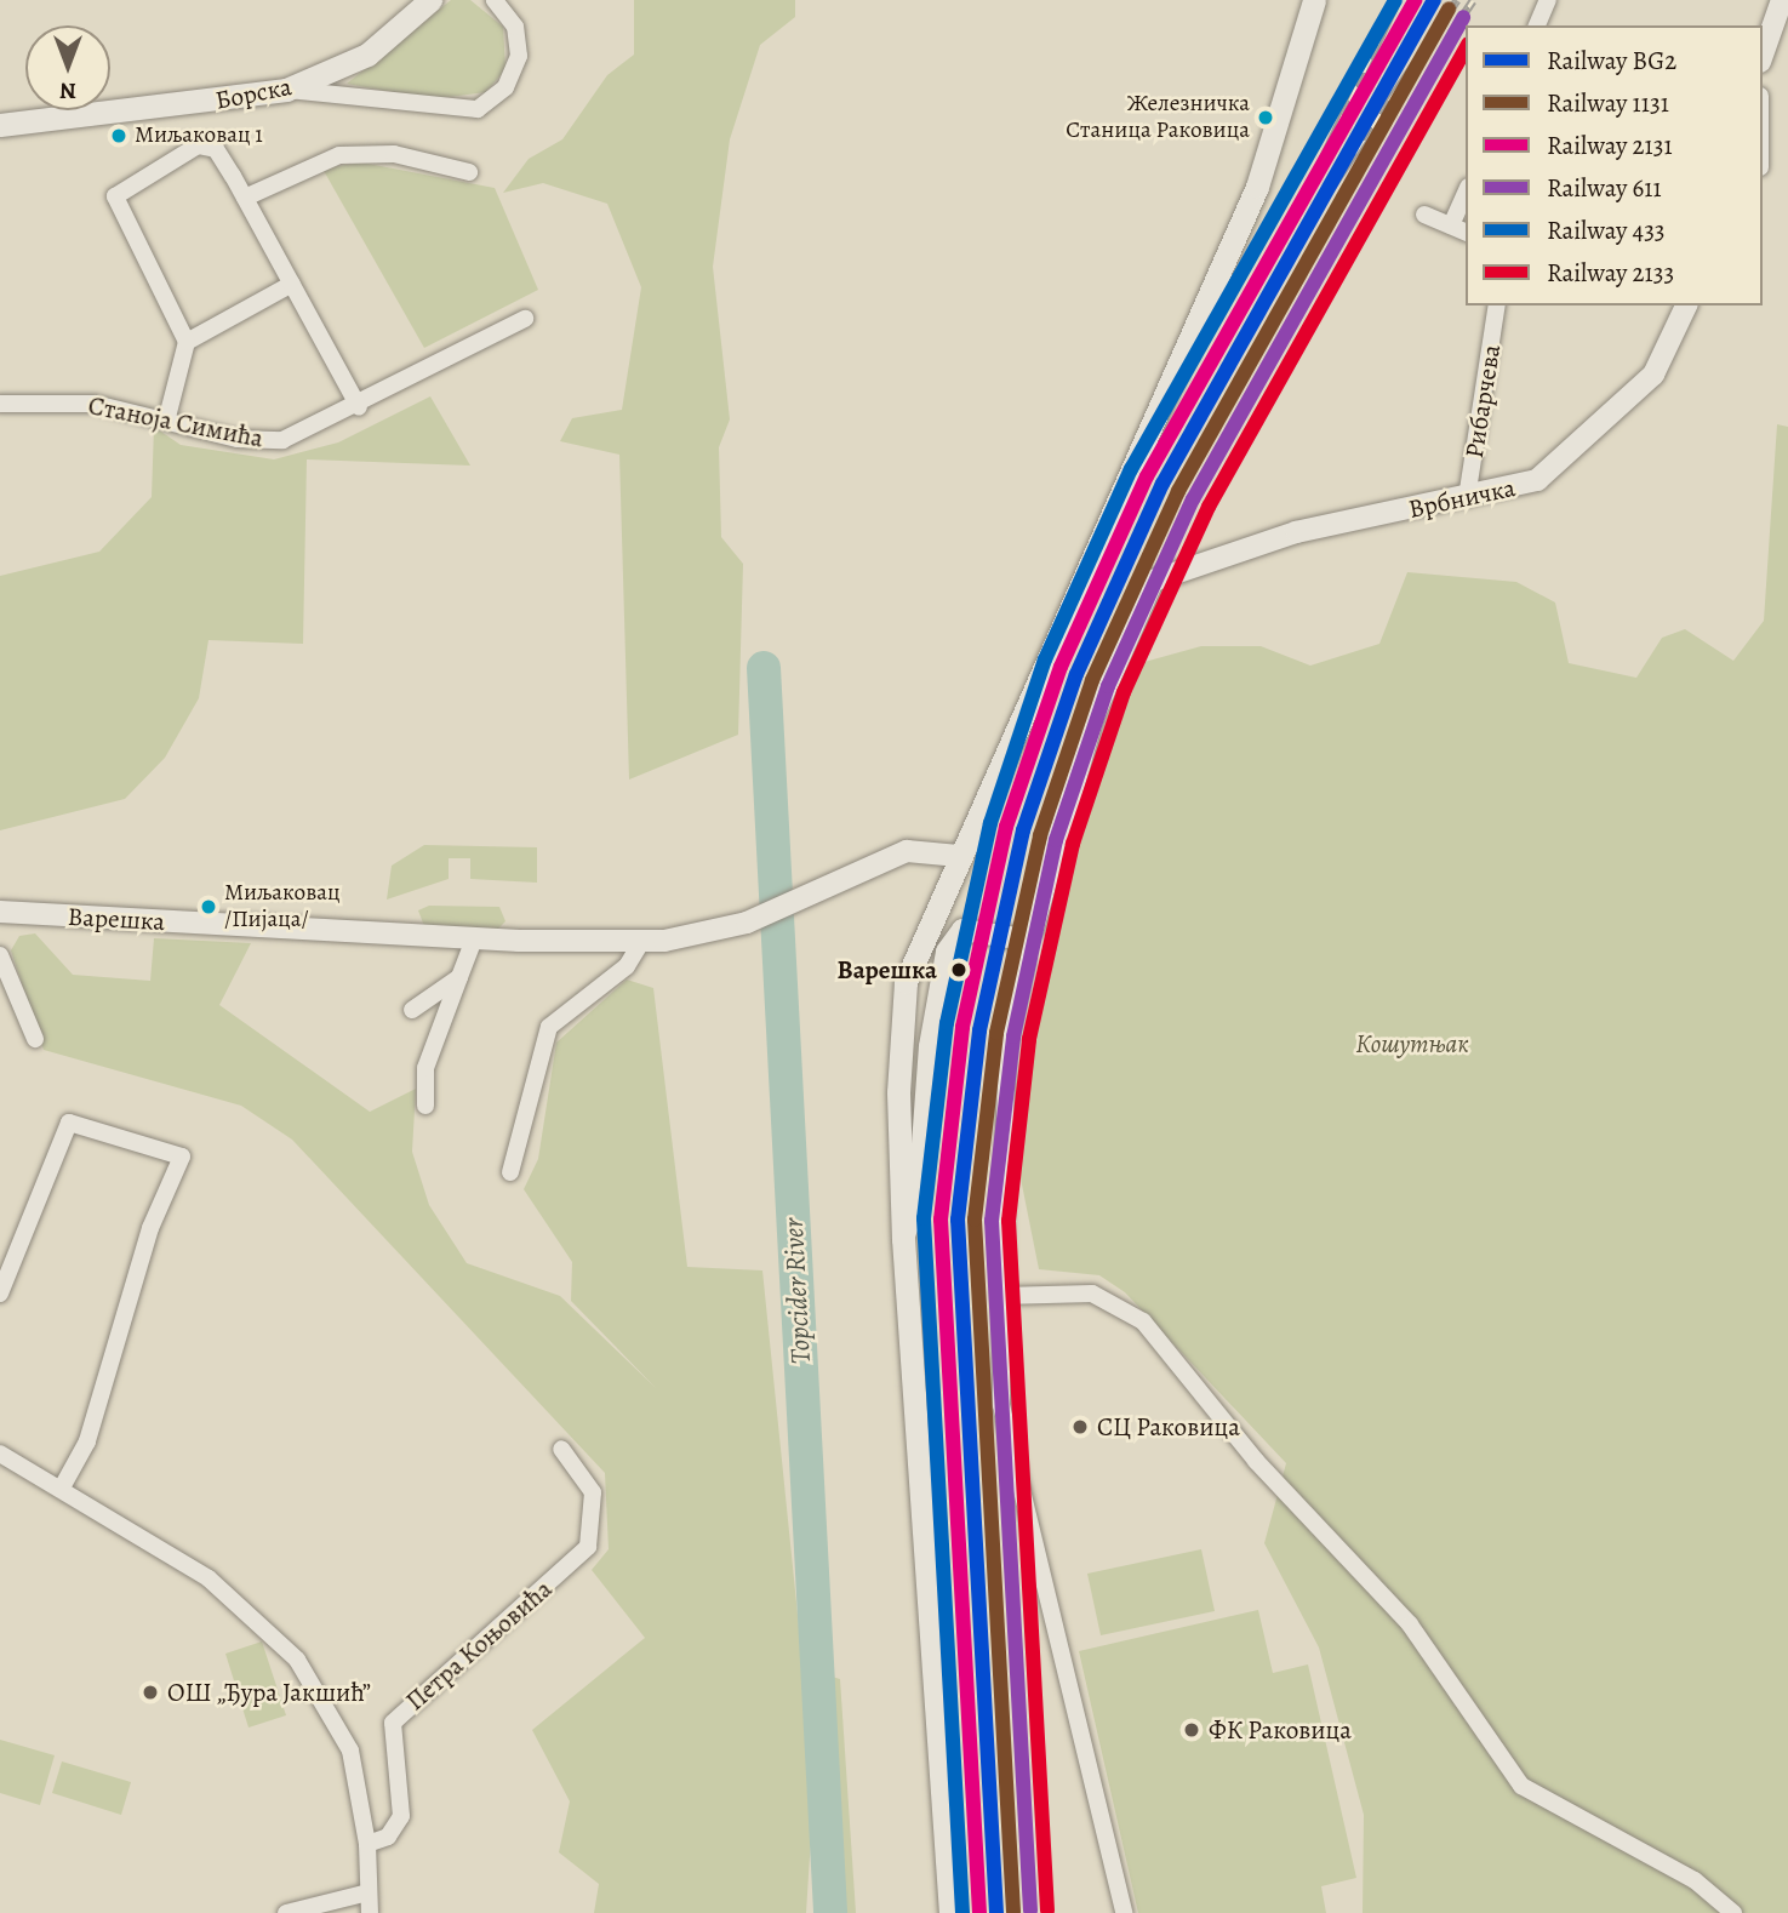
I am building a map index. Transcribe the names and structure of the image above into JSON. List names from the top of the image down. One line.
{"streets":{"main road":["Борска"],"street":["Рибарчева","Станоја Симића","Врбничка","Варешка","Петра Коњовића"]},"crossings":[["Борска","Станоја Симића"],["Рибарчева","Врбничка"]],"water":["Topcider River"],"parks":["Кошутњак"],"places":["Железничка Станица Раковица","Миљаковац 1","Миљаковац /Пијаца/","Варешка","СЦ Раковица","ОШ „Ђура Јакшић”","ФК Раковица"],"lines":["rail line BG2","rail line 2131","rail line 433","rail line 1131","rail line 611","rail line 2133"],"legend":["Railway BG2","Railway 1131","Railway 2131","Railway 611","Railway 433","Railway 2133"],"north":"bottom"}
